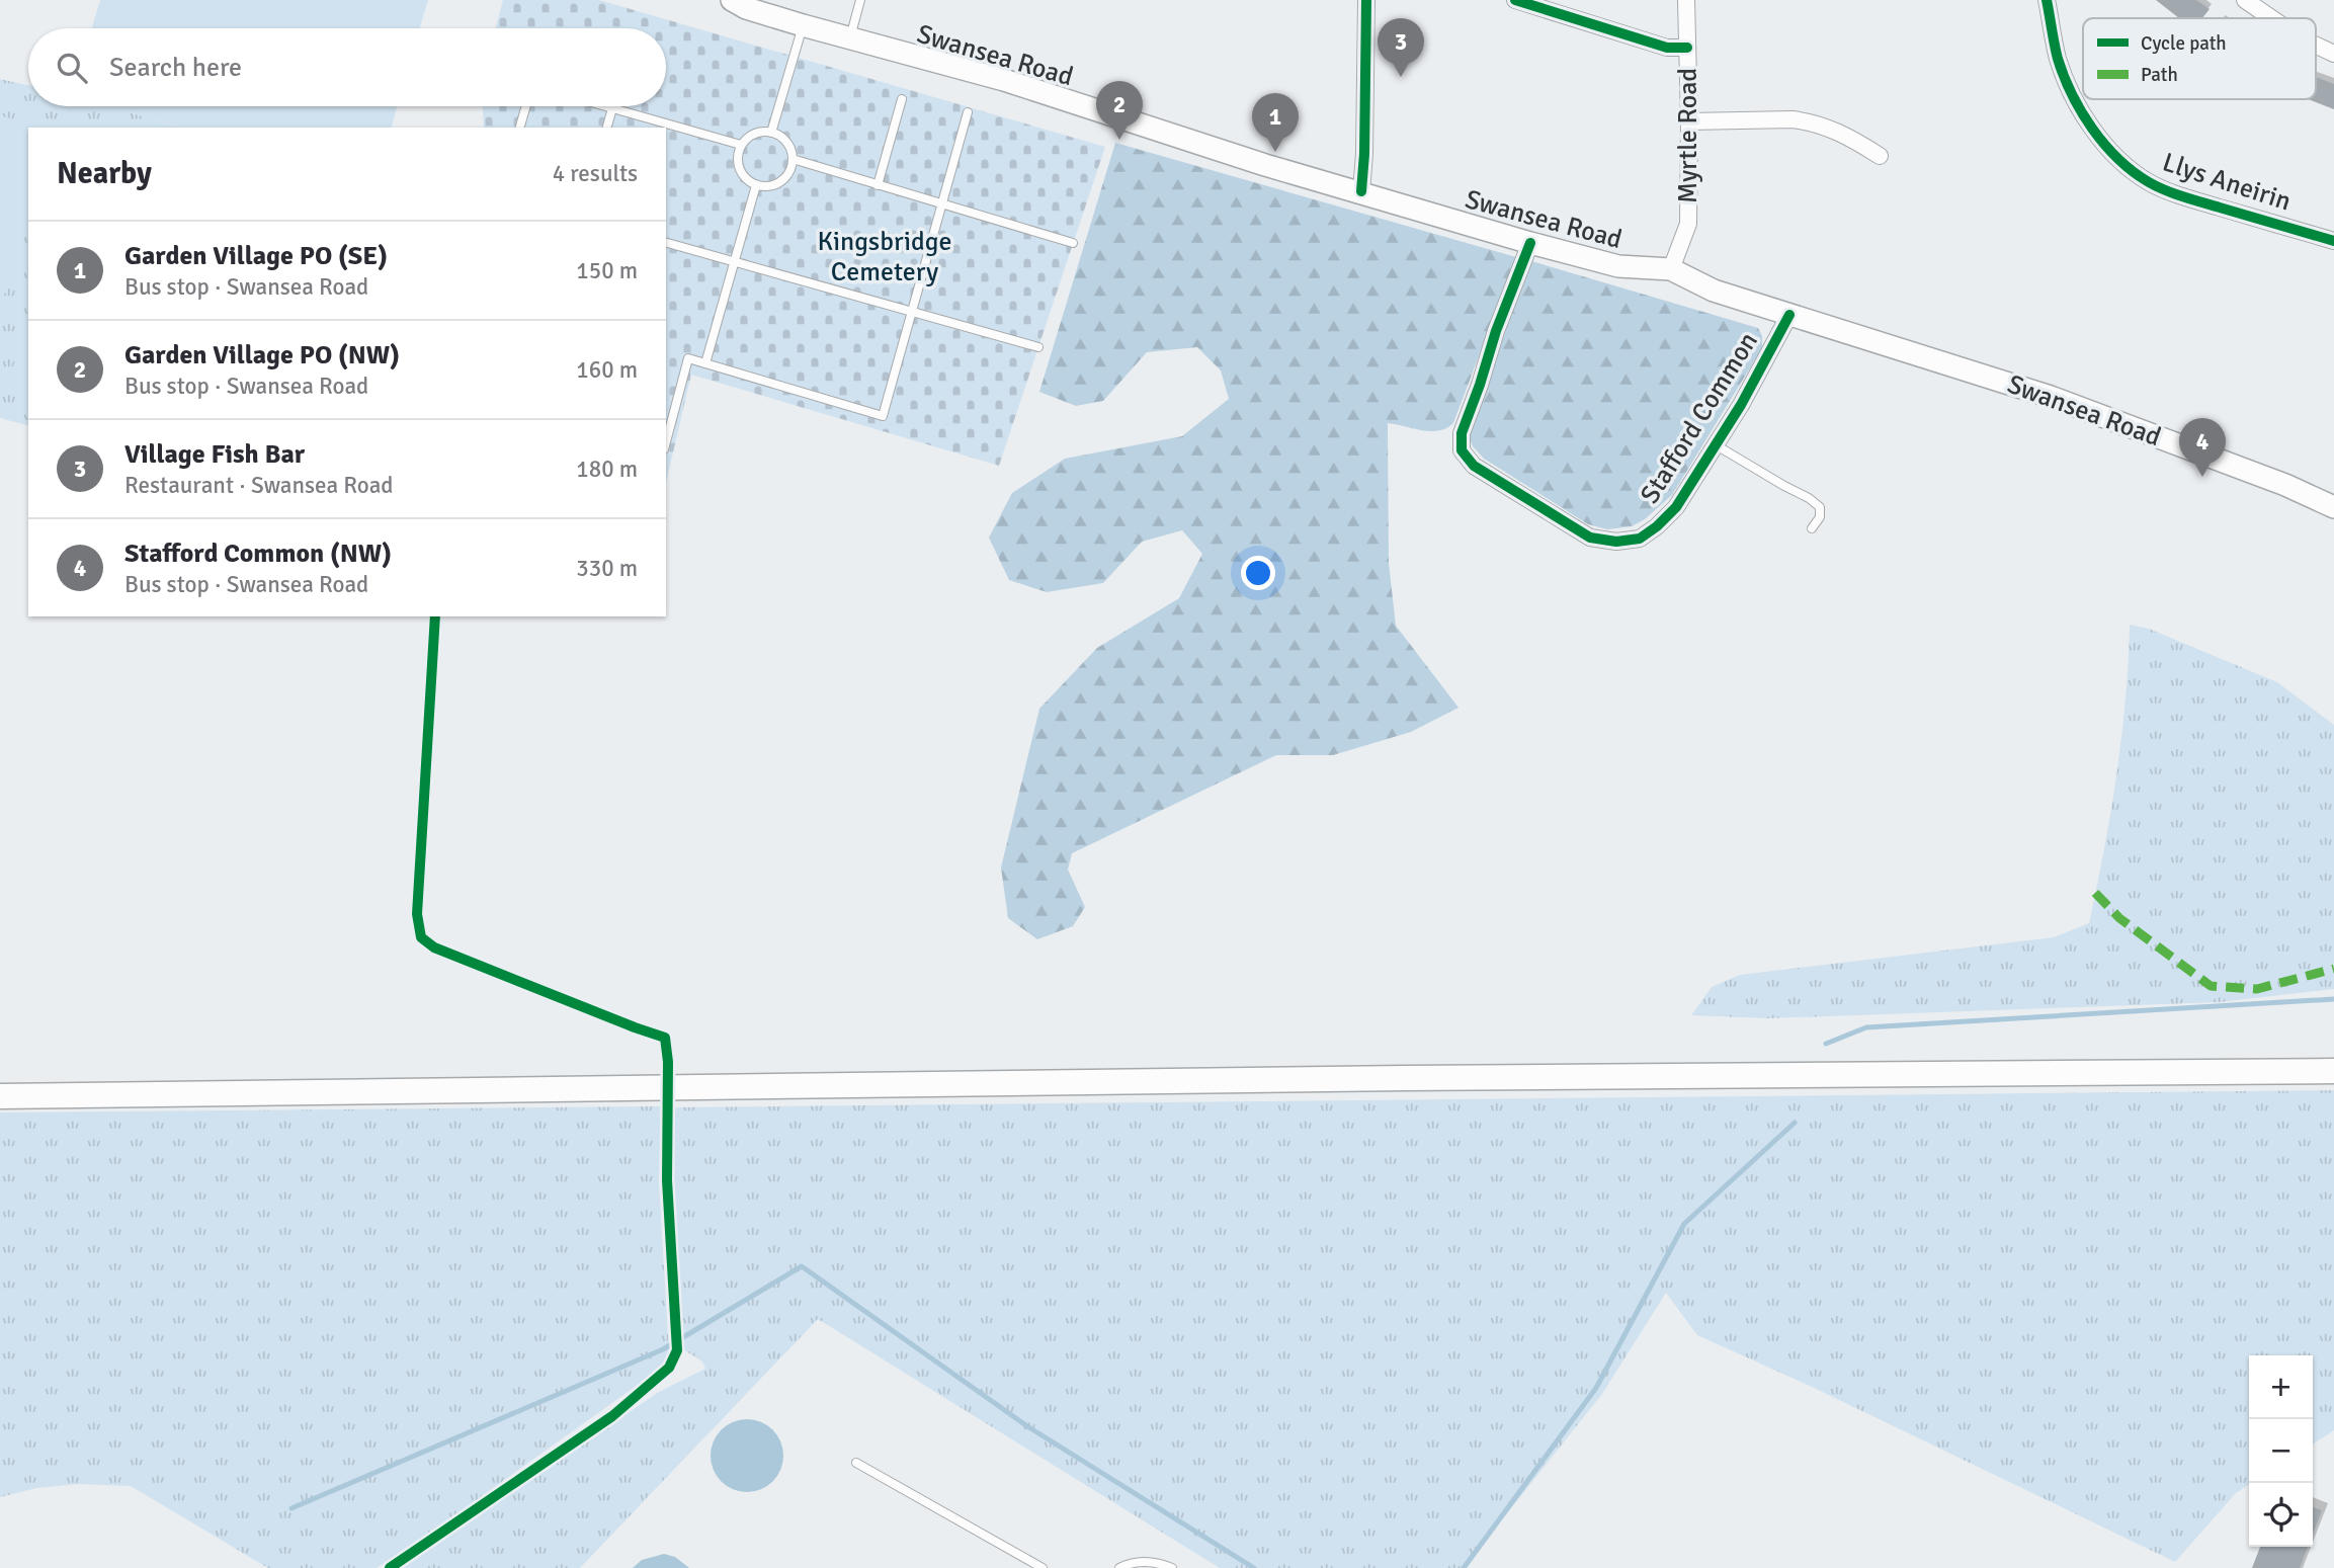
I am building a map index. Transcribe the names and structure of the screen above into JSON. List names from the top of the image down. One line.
{"streets":{"main road":["Swansea Road"],"street":["Myrtle Road","Llys Aneirin","Stafford Common"]},"crossings":[["Swansea Road","Myrtle Road"],["Swansea Road","Stafford Common"]],"parks":["Kingsbridge Cemetery"],"legend":["Cycle path","Path"],"page":{"pins":["3","2","1","4"],"search":"Search here","heading":["Nearby","4 results"],"list":[{"mark":"1","name":"Garden Village PO (SE)","note":"Bus stop · Swansea Road","value":"150 m"},{"mark":"2","name":"Garden Village PO (NW)","note":"Bus stop · Swansea Road","value":"160 m"},{"mark":"3","name":"Village Fish Bar","note":"Restaurant · Swansea Road","value":"180 m"},{"mark":"4","name":"Stafford Common (NW)","note":"Bus stop · Swansea Road","value":"330 m"}],"map_buttons":["+","−"]}}
